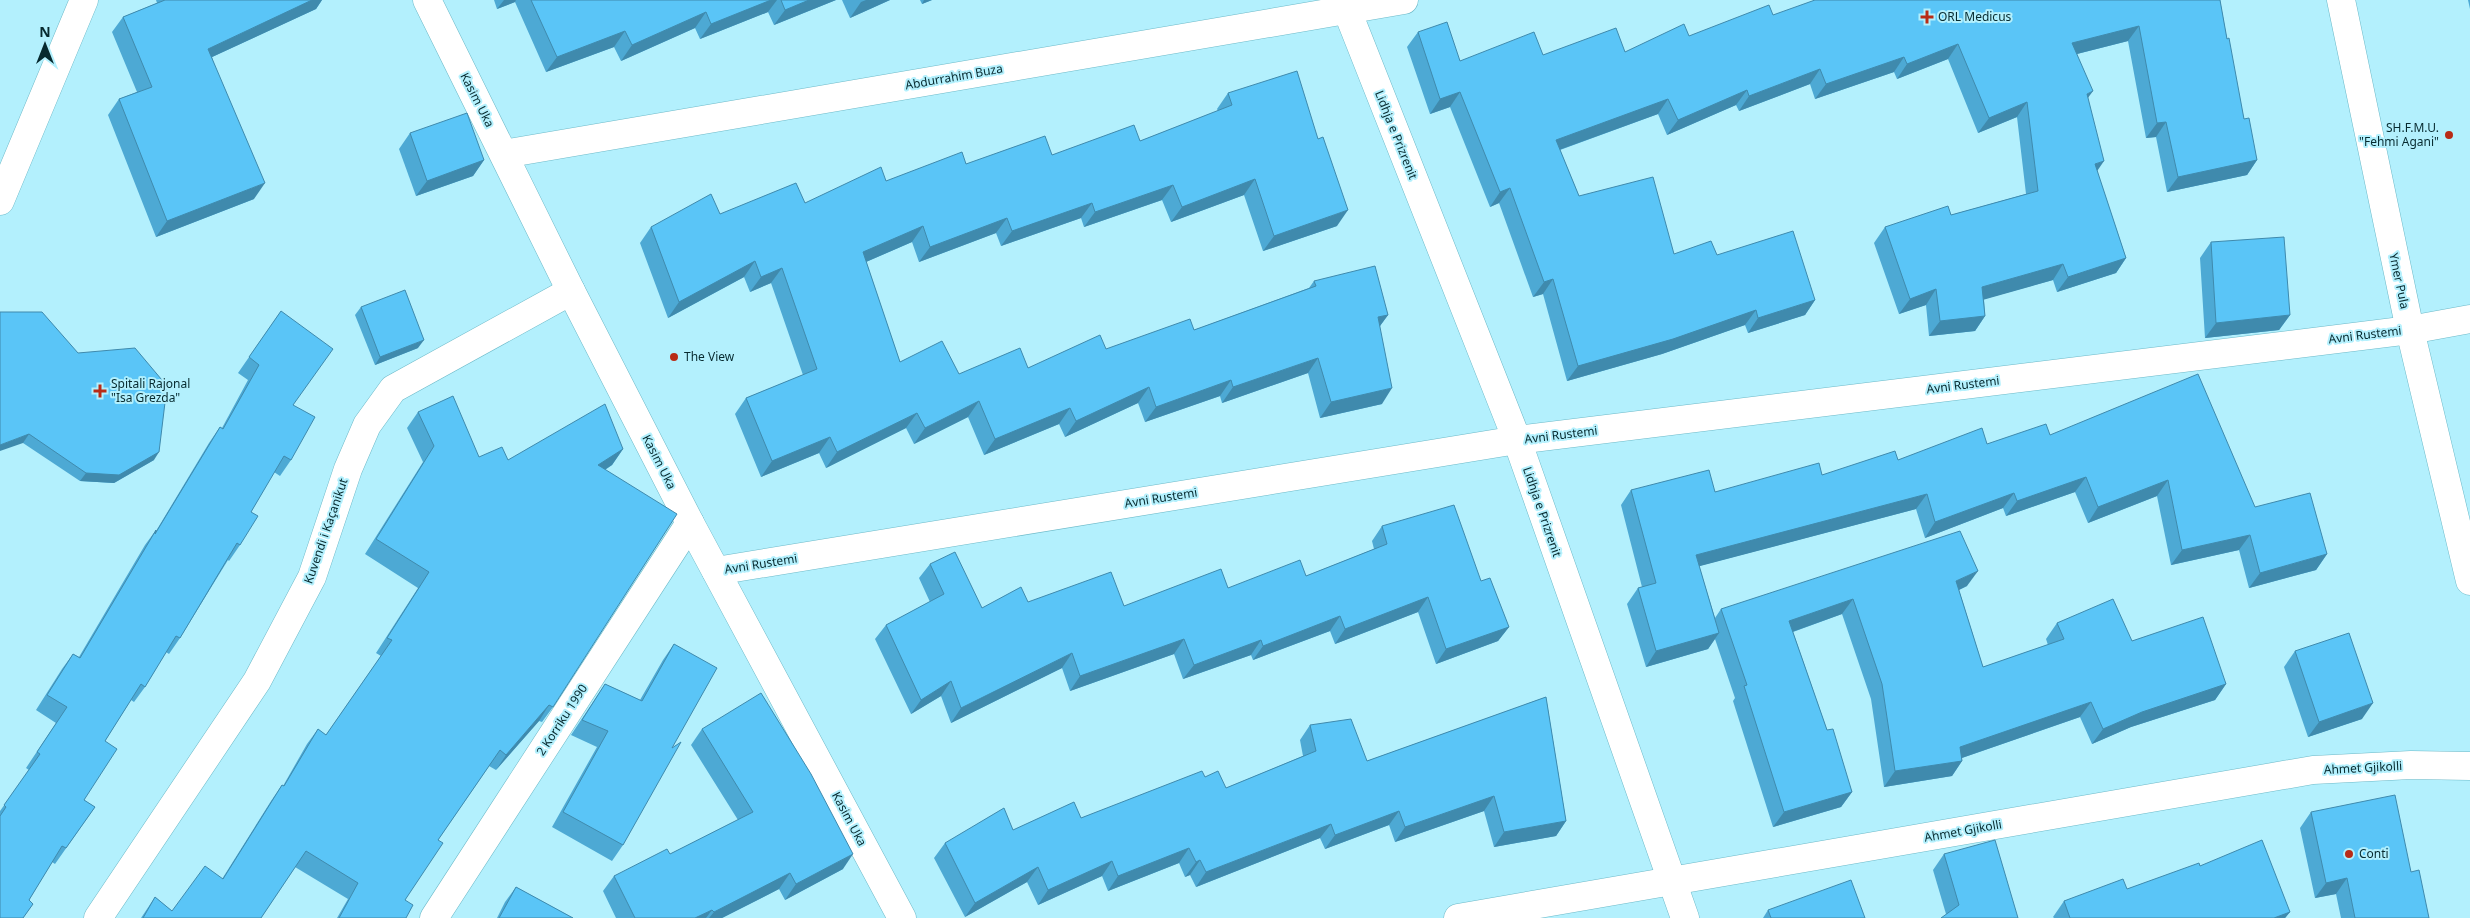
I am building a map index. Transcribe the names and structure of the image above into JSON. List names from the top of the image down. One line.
{"streets":{"street":["Abdurrahim Buza","Kasim Uka","Lidhja e Prizrenit","Ymer Pula","Avni Rustemi","Kuvendi i Kaçanikut","2 Korriku 1990","Ahmet Gjikolli"]},"crossings":[["Abdurrahim Buza","Kasim Uka"],["Abdurrahim Buza","Lidhja e Prizrenit"],["Kasim Uka","Avni Rustemi"],["Kasim Uka","Kuvendi i Kaçanikut"],["Kasim Uka","2 Korriku 1990"],["Lidhja e Prizrenit","Avni Rustemi"],["Lidhja e Prizrenit","Ahmet Gjikolli"],["Ymer Pula","Avni Rustemi"]],"places":{"health":["ORL Medicus","Spitali Rajonal \"Isa Grezda\""],"other":["SH.F.M.U. \"Fehmi Agani\"","The View","Conti"]},"north":"top"}
